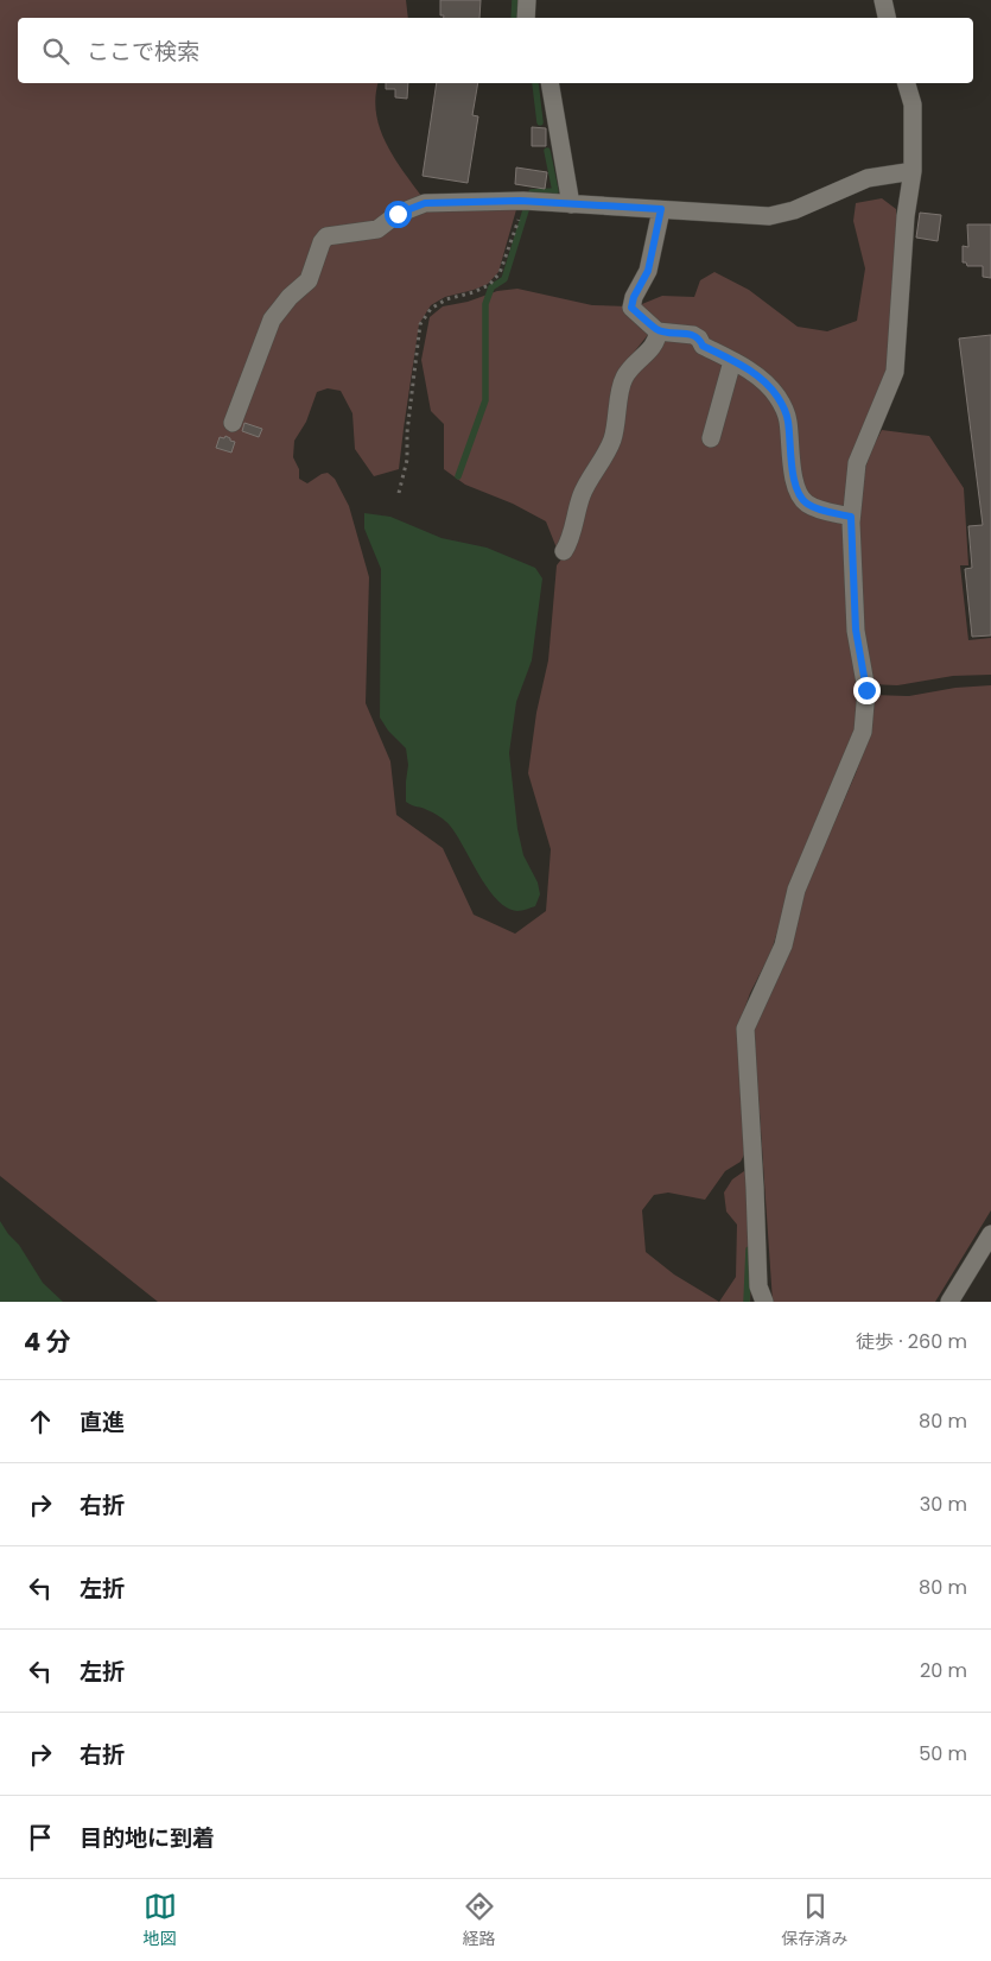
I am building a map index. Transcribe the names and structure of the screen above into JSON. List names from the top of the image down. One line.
{"page":{"search":"ここで検索","heading":["4 分","徒歩 · 260 m"],"list":[["直進","80 m"],["右折","30 m"],["左折","80 m"],["左折","20 m"],["右折","50 m"],"目的地に到着"],"nav":["地図","経路","保存済み"]}}
